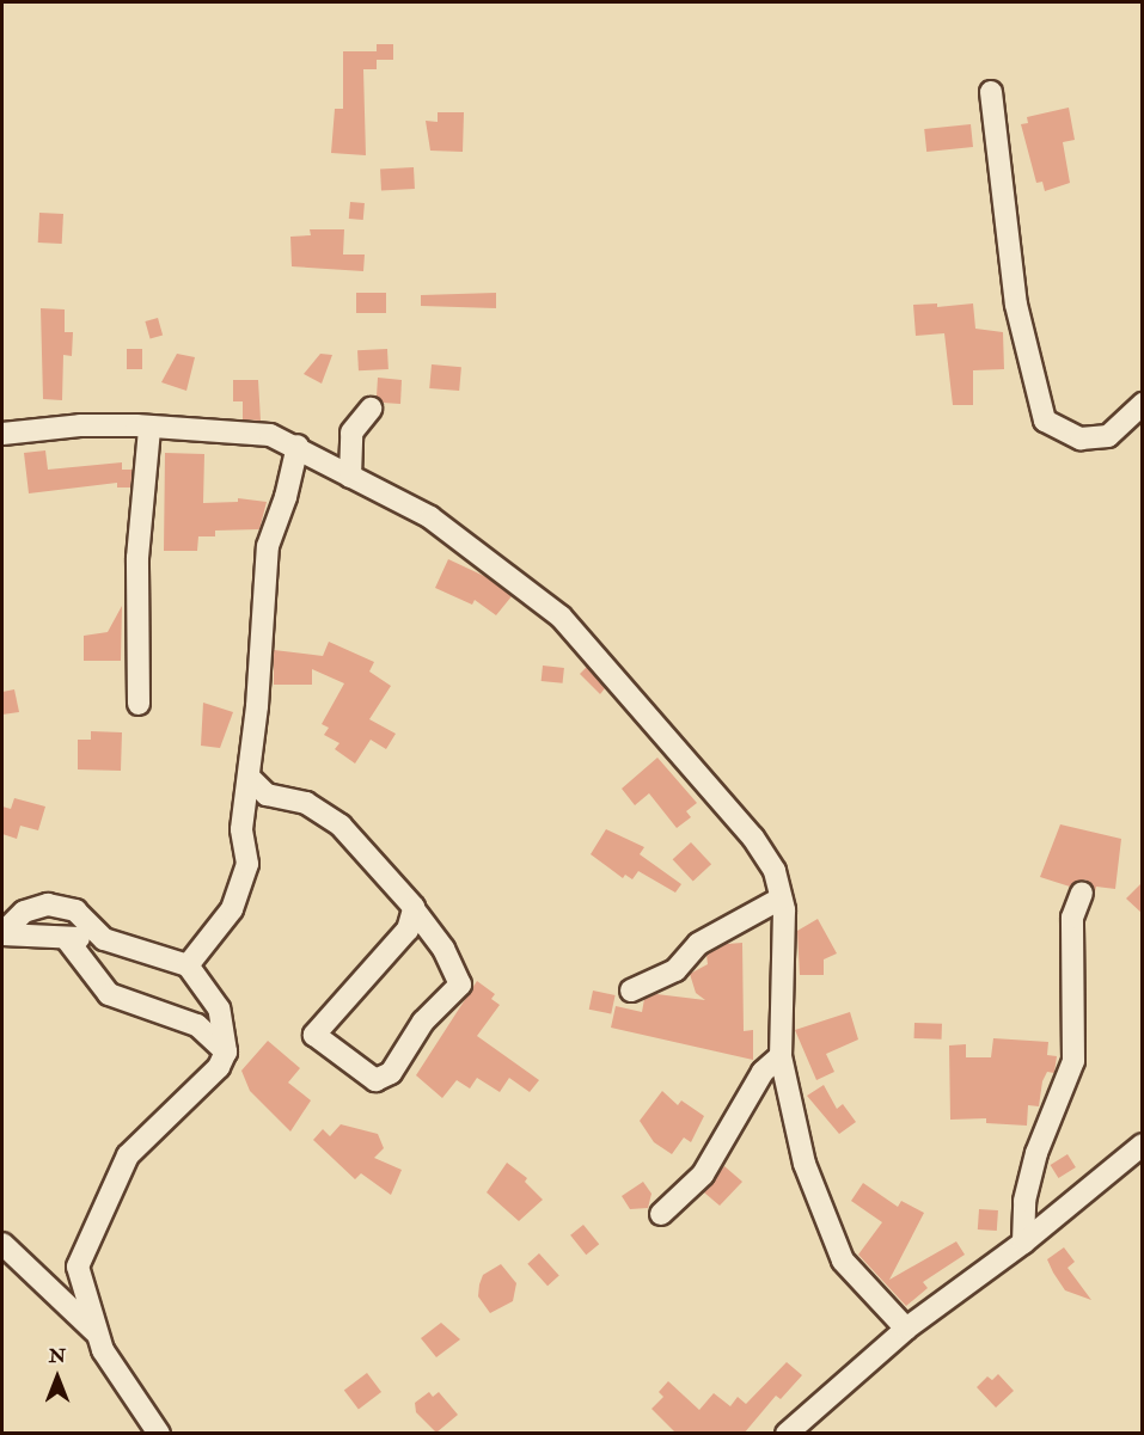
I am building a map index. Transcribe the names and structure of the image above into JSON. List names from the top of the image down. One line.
{"north":"top"}
